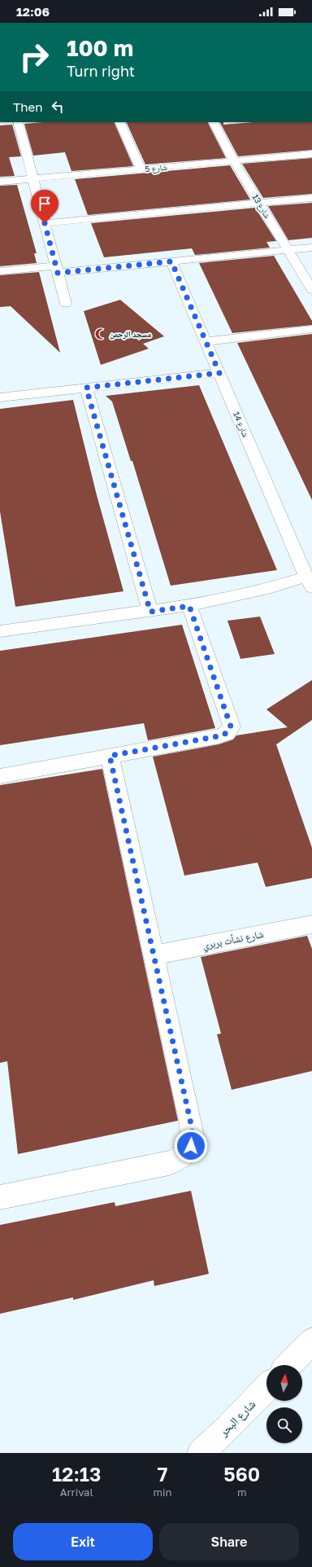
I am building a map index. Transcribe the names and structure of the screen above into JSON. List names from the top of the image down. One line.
{"streets":{"street":["شارع 5","شارع 13","شارع 14","شارع نشأت بربري","شارع البحر"]},"crossings":[["شارع 5","شارع 13"]],"places":{"mosque":["مسجد الرحمن"]},"north":"top","page":{"status":"12:06","turn":["100 m","Turn right"],"then":"Then","eta":["12:13","Arrival","7","min","560","m"],"buttons":["Exit","Share"]}}
